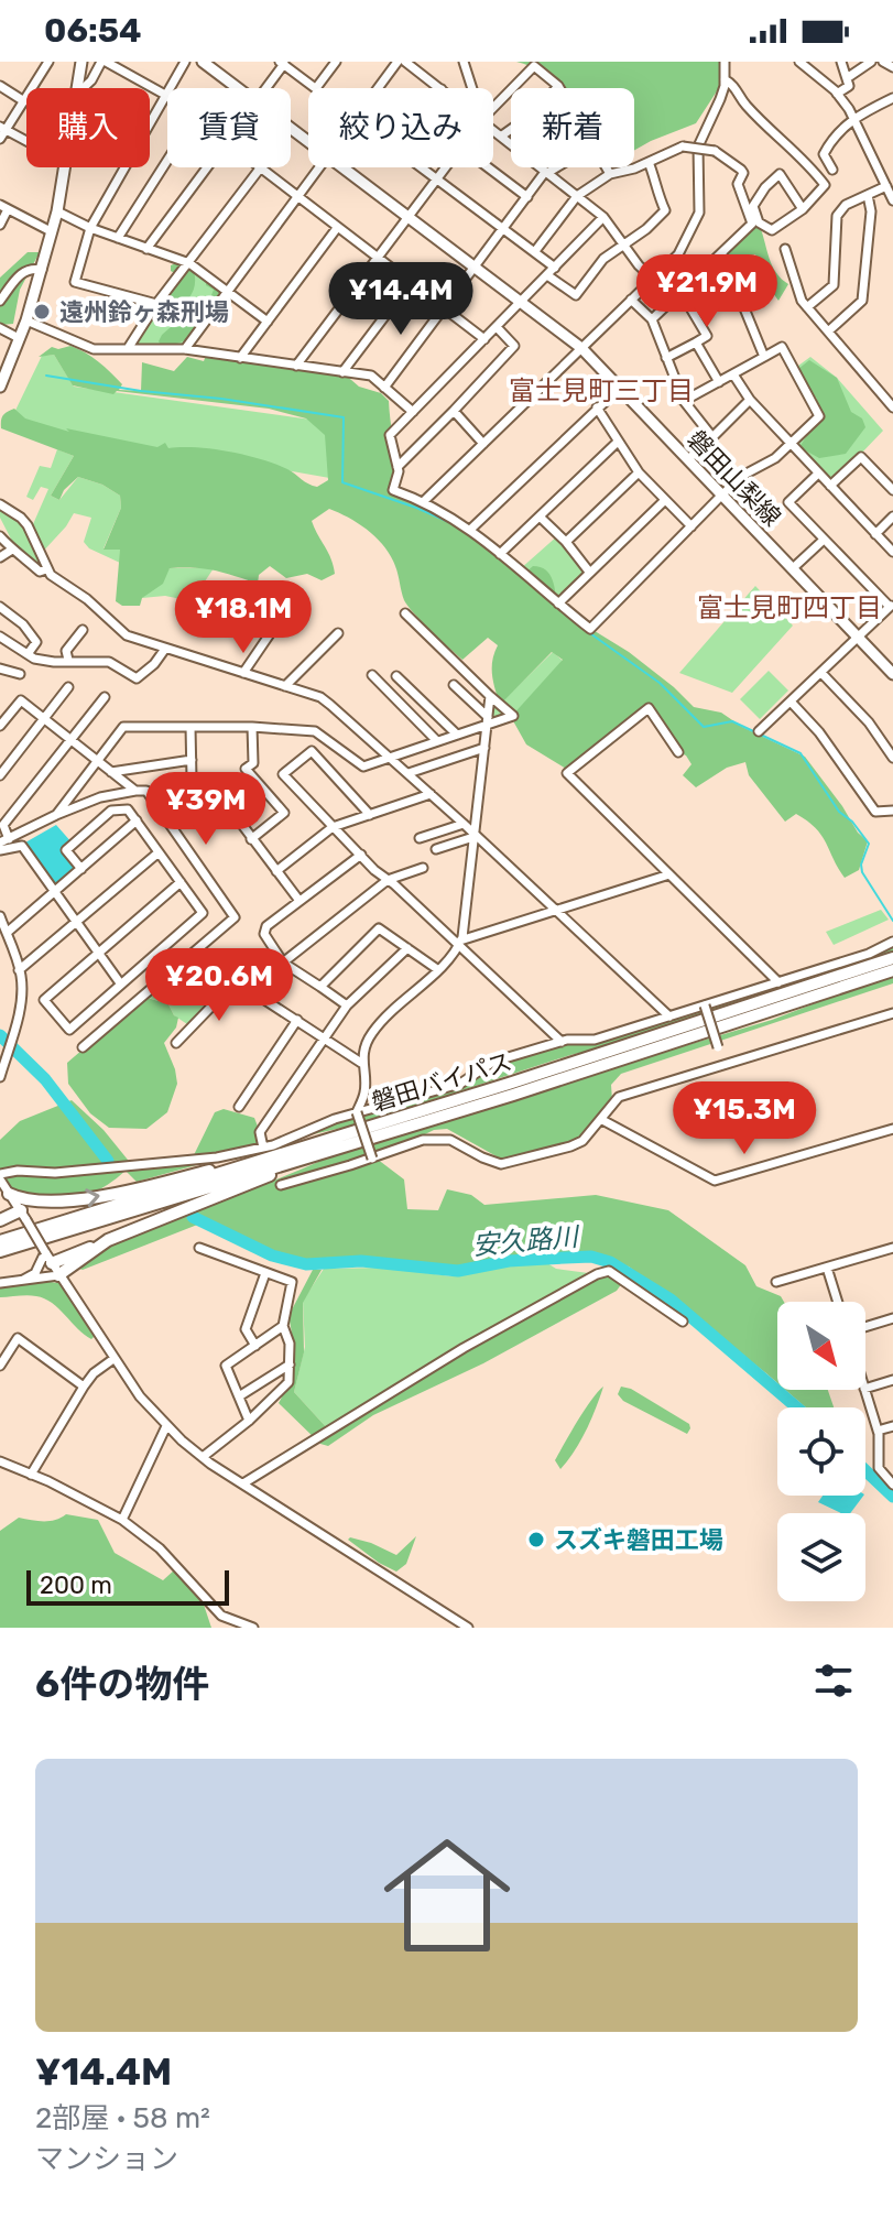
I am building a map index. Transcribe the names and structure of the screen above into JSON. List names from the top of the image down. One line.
{"streets":{"highway":["磐田バイパス"],"main road":["磐田山梨線"]},"districts":["富士見町三丁目","富士見町四丁目"],"water":["安久路川"],"places":["遠州鈴ヶ森刑場","スズキ磐田工場"],"scale_bar":"200 m","north":"bottom right","page":{"status":"06:54","chip":["購入","賃貸","絞り込み","新着"],"price":["¥21.9M","¥14.4M","¥18.1M","¥39M","¥20.6M","¥15.3M"],"scale":"200 m","heading":"6件の物件","list":[{"name":"¥14.4M","note":"2部屋 · 58 m² · マンション"}]}}
